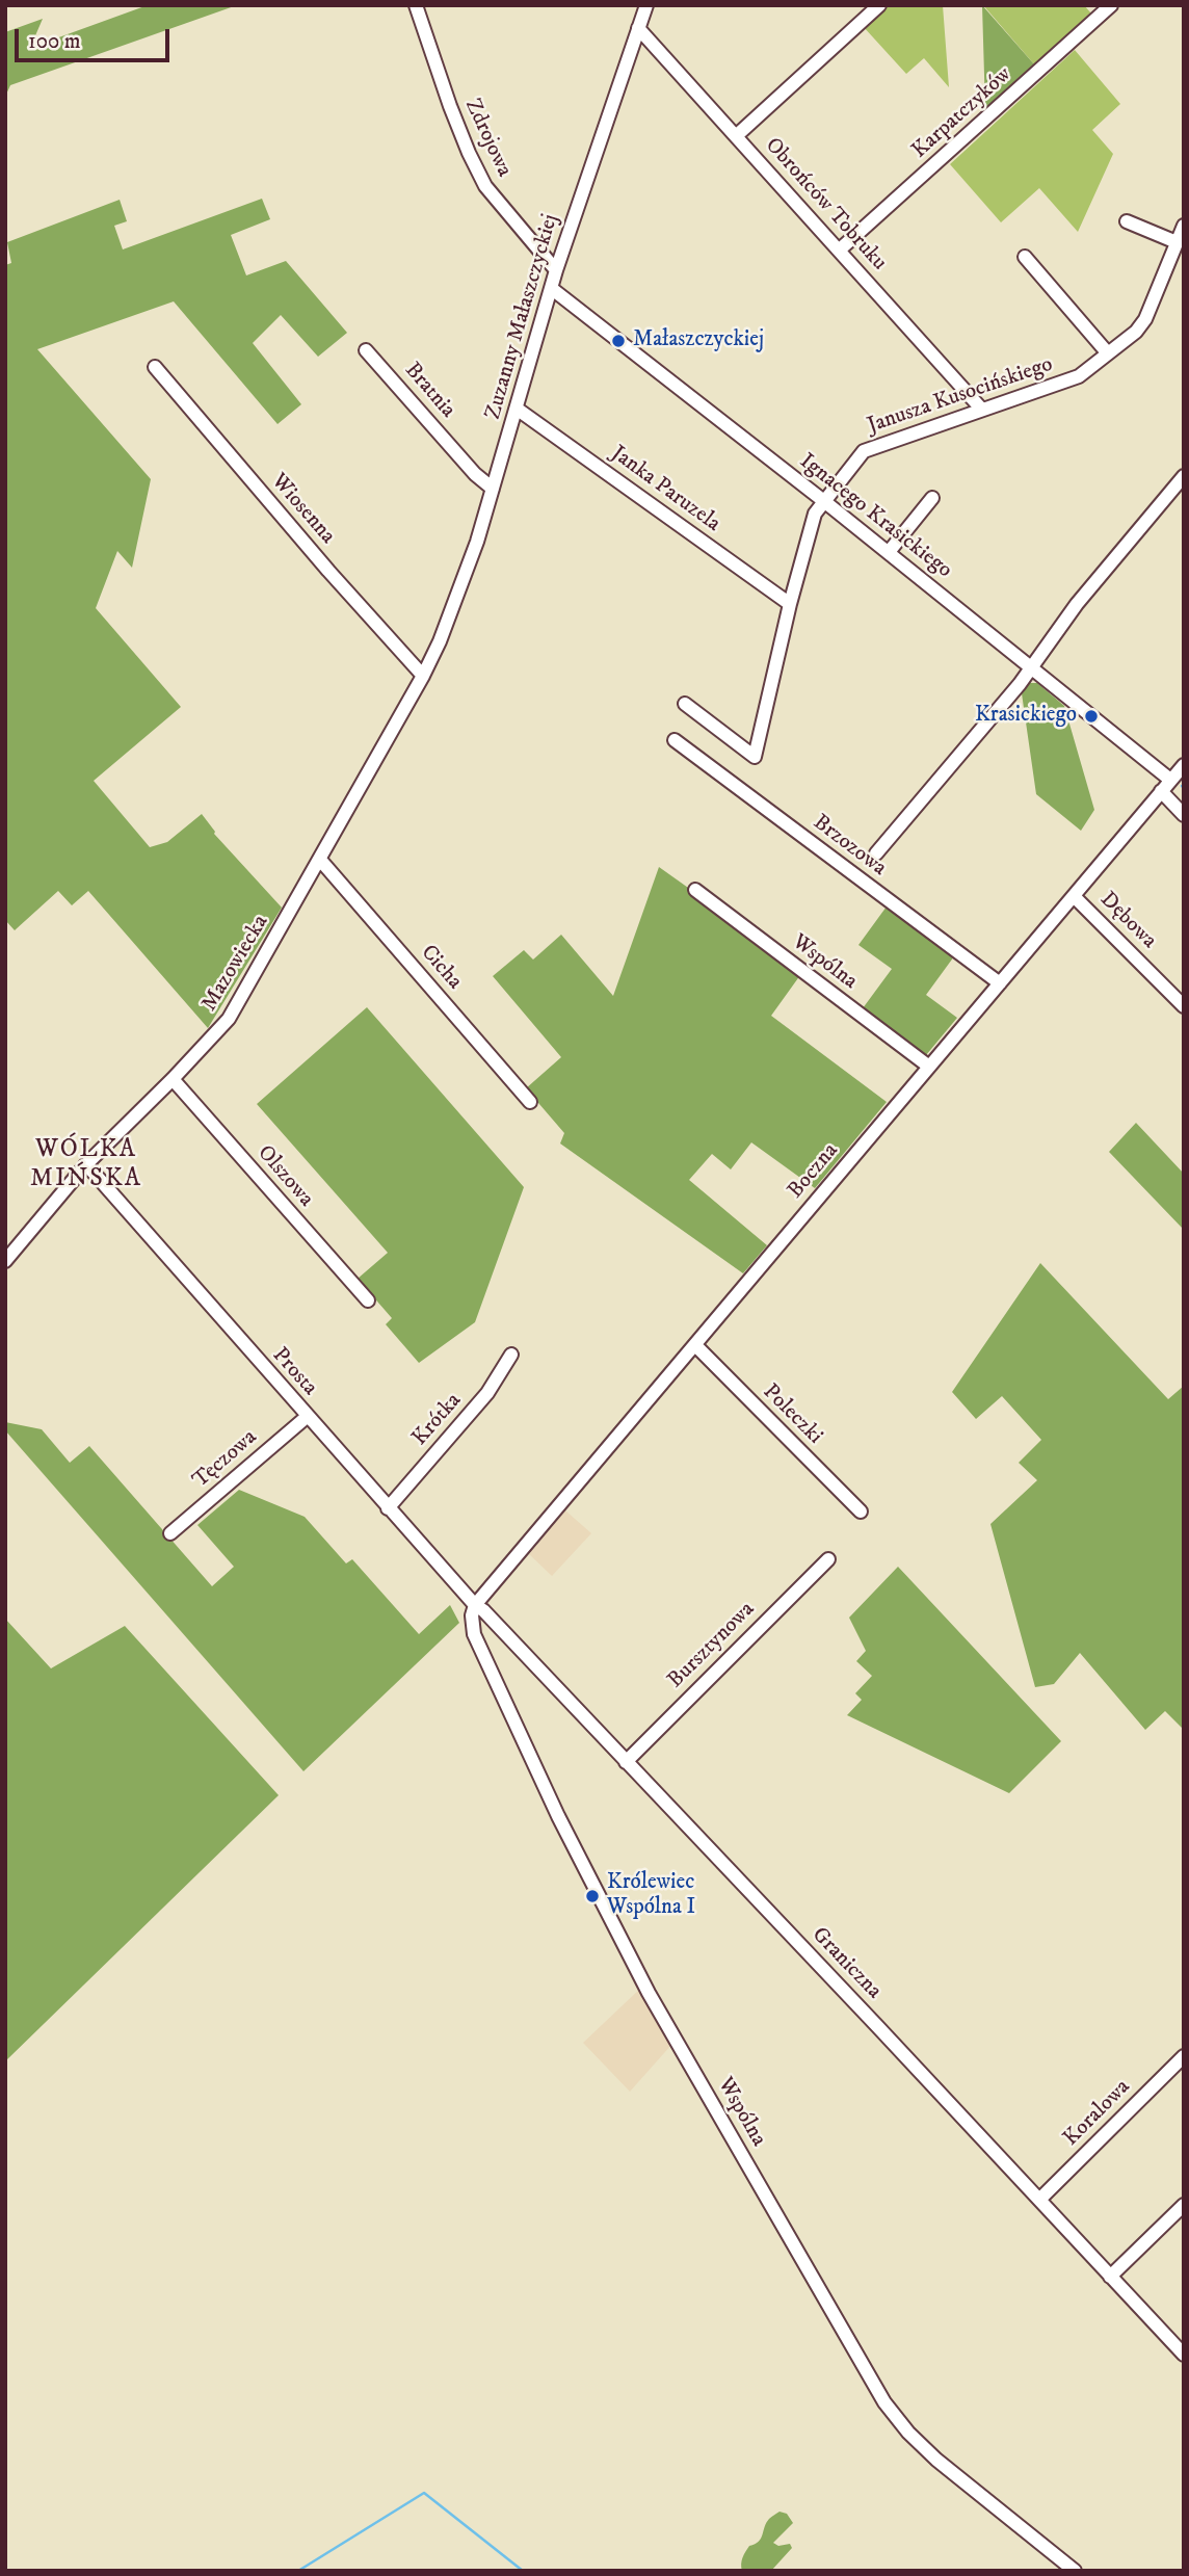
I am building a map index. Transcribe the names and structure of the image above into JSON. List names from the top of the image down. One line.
{"streets":{"street":["Karpatczyków","Zdrojowa","Obrońców Tobruku","Zuzanny Małaszczyckiej","Bratnia","Janusza Kusocińskiego","Janka Paruzela","Wiosenna","Ignacego Krasickiego","Brzozowa","Dębowa","Wspólna","Mazowiecka","Cicha","Boczna","Olszowa","Prosta","Poleczki","Krótka","Tęczowa","Bursztynowa","Graniczna","Koralowa"]},"crossings":[["Karpatczyków","Obrońców Tobruku"],["Zdrojowa","Zuzanny Małaszczyckiej"],["Obrońców Tobruku","Zuzanny Małaszczyckiej"],["Obrońców Tobruku","Janusza Kusocińskiego"],["Zuzanny Małaszczyckiej","Bratnia"],["Zuzanny Małaszczyckiej","Janka Paruzela"],["Zuzanny Małaszczyckiej","Ignacego Krasickiego"],["Zuzanny Małaszczyckiej","Mazowiecka"],["Janusza Kusocińskiego","Janka Paruzela"],["Janusza Kusocińskiego","Ignacego Krasickiego"],["Wiosenna","Mazowiecka"],["Ignacego Krasickiego","Boczna"],["Brzozowa","Boczna"],["Dębowa","Boczna"],["Wspólna","Boczna"],["Wspólna","Prosta"],["Wspólna","Graniczna"],["Mazowiecka","Cicha"],["Mazowiecka","Olszowa"],["Mazowiecka","Prosta"],["Boczna","Prosta"],["Boczna","Poleczki"],["Boczna","Graniczna"],["Prosta","Krótka"],["Prosta","Tęczowa"],["Prosta","Graniczna"],["Bursztynowa","Graniczna"],["Graniczna","Koralowa"]],"districts":["WÓLKA MIŃSKA"],"places":["Małaszczyckiej","Krasickiego","Królewiec Wspólna I"],"scale_bar":"100 m"}
